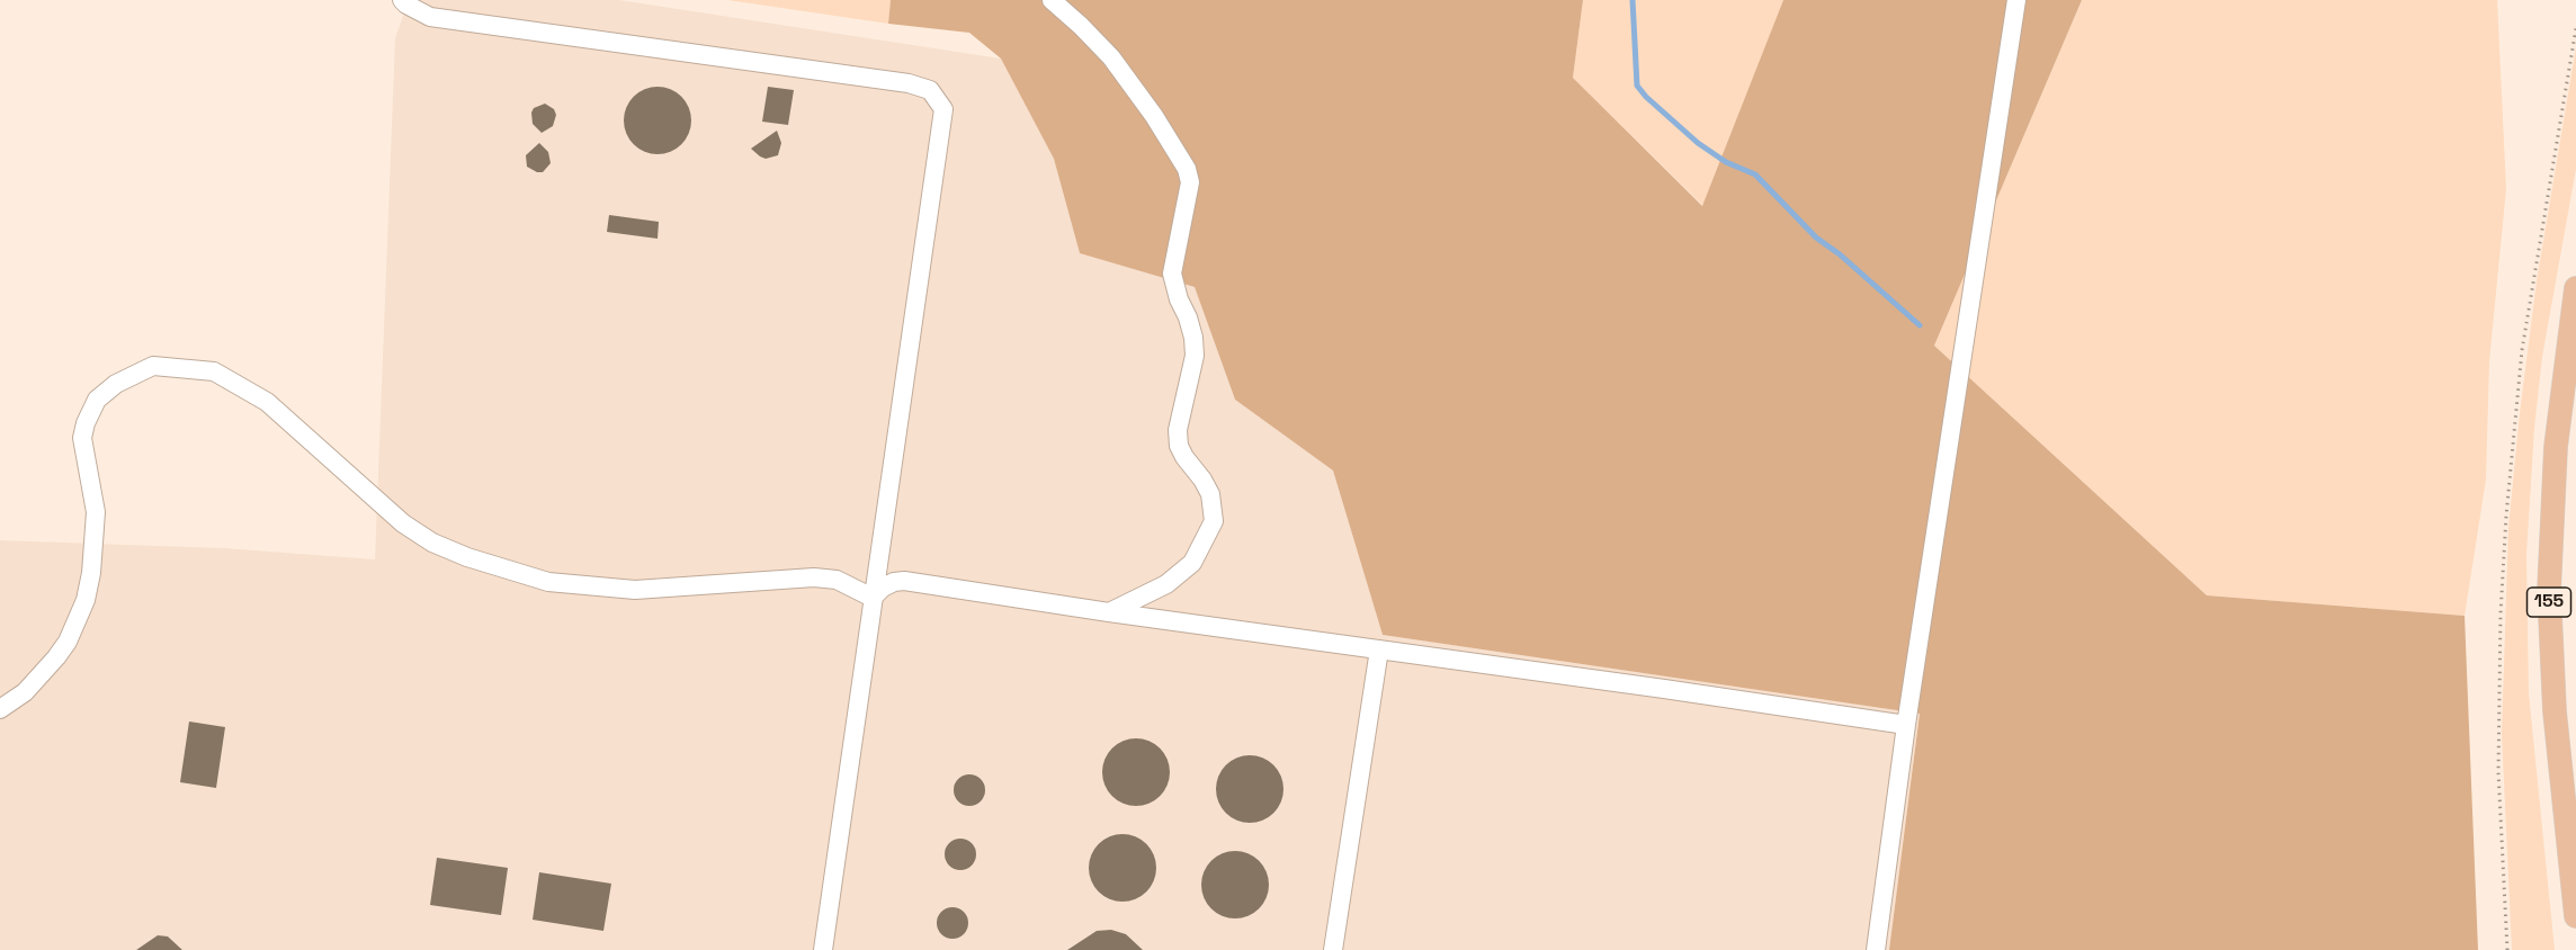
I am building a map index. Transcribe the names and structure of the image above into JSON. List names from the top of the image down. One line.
{"streets":{"main road":["155"]}}
